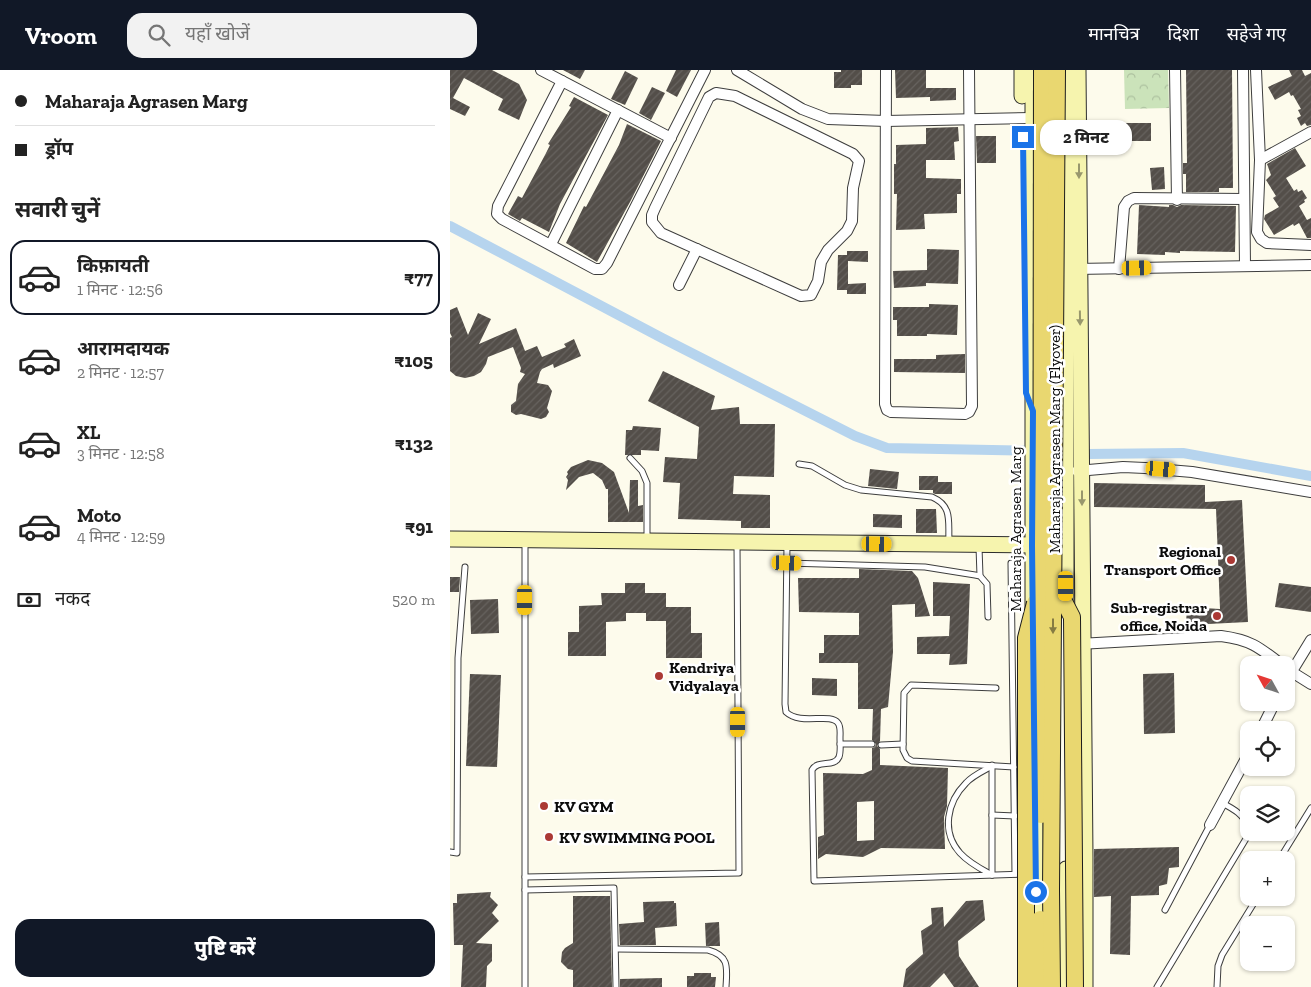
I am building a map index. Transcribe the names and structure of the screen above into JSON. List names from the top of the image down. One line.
{"streets":{"main road":["Maharaja Agrasen Marg (Flyover)","Maharaja Agrasen Marg"]},"places":["Regional Transport Office","Sub-registrar office, Noida","Kendriya Vidyalaya","KV GYM","KV SWIMMING POOL"],"north":"top left","page":{"header":"Vroom","search":"यहाँ खोजें","nav":["मानचित्र","दिशा","सहेजे गए"],"banner":["Maharaja Agrasen Marg","ड्रॉप"],"bubble":"2 मिनट","heading":"सवारी चुनें","list":[{"name":"किफ़ायती","note":"1 मिनट · 12:56","value":"₹77"},{"name":"आरामदायक","note":"2 मिनट · 12:57","value":"₹105"},{"name":"XL","note":"3 मिनट · 12:58","value":"₹132"},{"name":"Moto","note":"4 मिनट · 12:59","value":"₹91"}],"pay":["नकद","520 m"],"map_buttons":["+","−"],"buttons":"पुष्टि करें"}}
